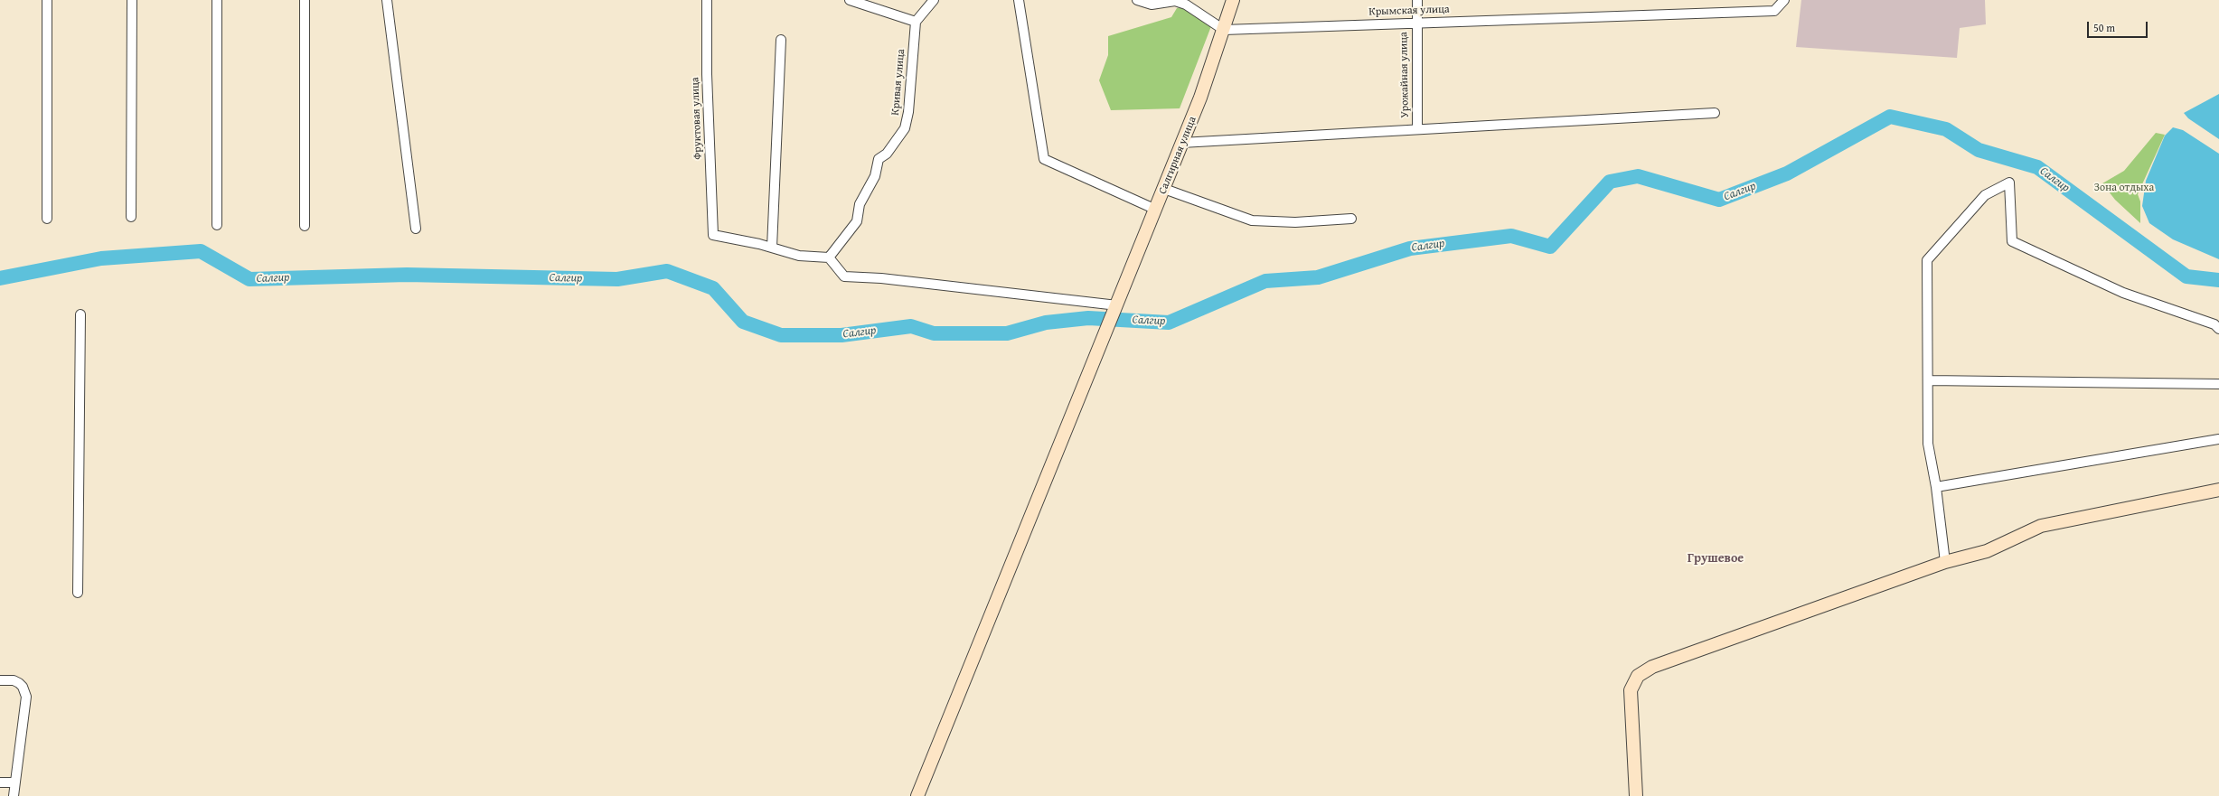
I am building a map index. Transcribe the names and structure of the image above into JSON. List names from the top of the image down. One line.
{"streets":{"main road":["Салгирная улица"],"street":["Крымская улица","Урожайная улица","Кривая улица","Фруктовая улица"]},"crossings":[["Крымская улица","Урожайная улица"],["Крымская улица","Салгирная улица"]],"districts":["Грушевое"],"water":["Салгир"],"parks":["Зона отдыха"],"scale_bar":"50 m"}
